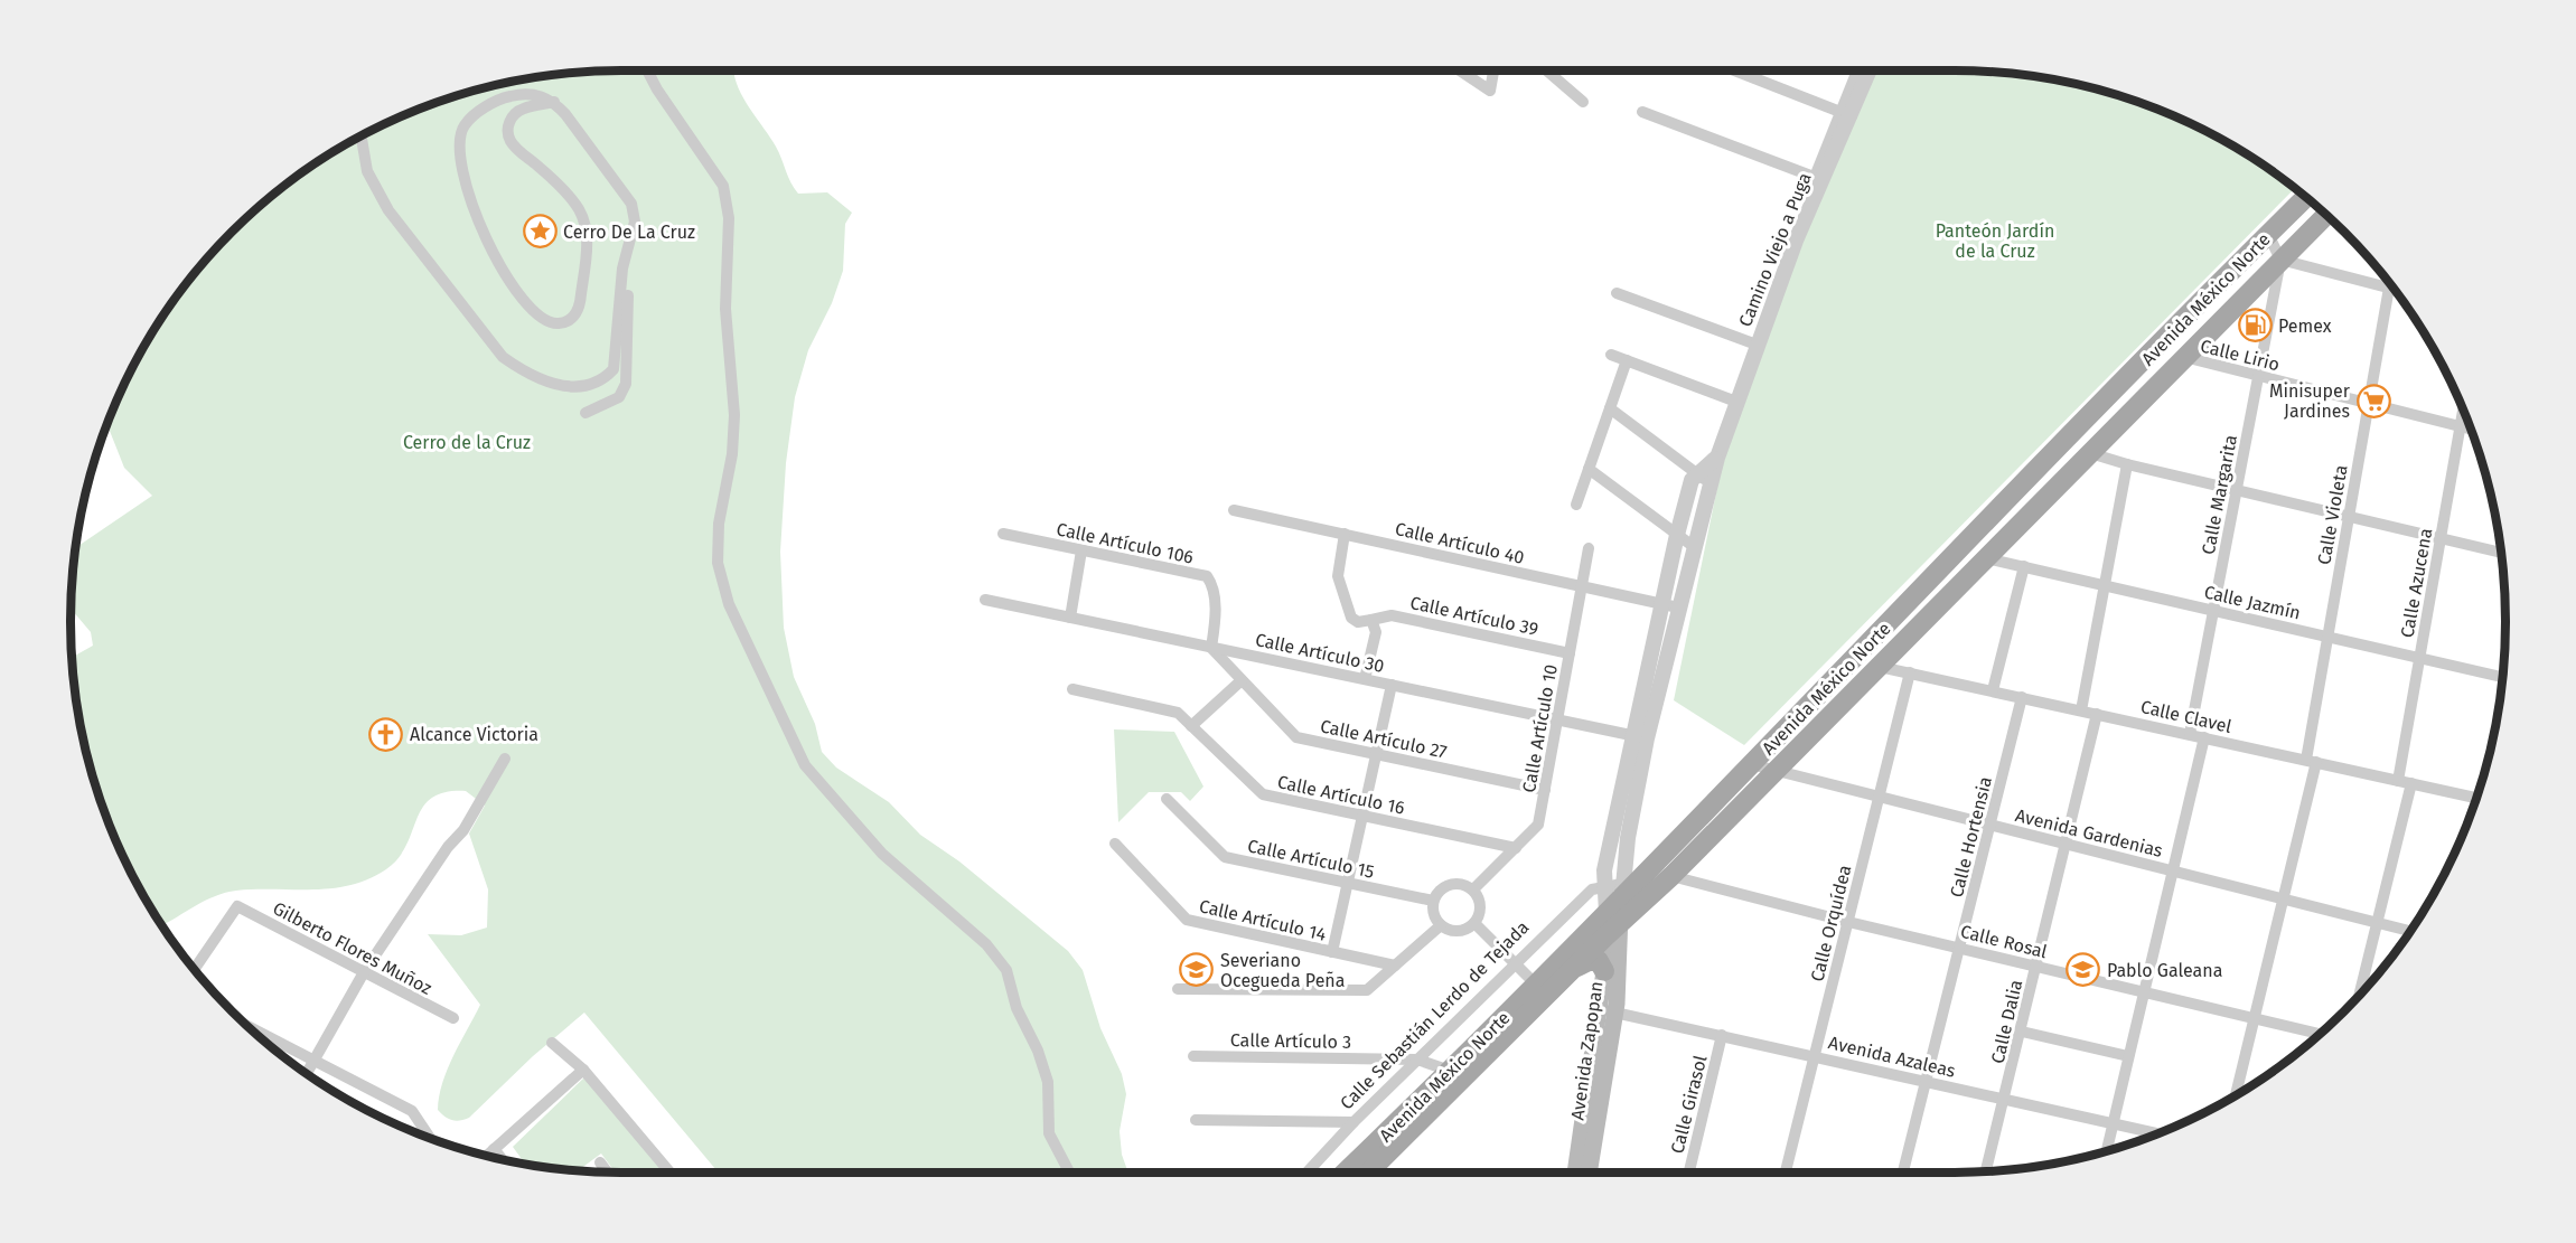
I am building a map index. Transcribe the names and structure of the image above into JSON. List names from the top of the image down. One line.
{"streets":{"main road":["Avenida México Norte","Avenida Zapopan"],"street":["Camino Viejo a Puga","Calle Lirio","Calle Margarita","Calle Violeta","Calle Artículo 106","Calle Artículo 40","Calle Azucena","Calle Jazmín","Calle Artículo 39","Calle Artículo 30","Calle Clavel","Calle Artículo 10","Calle Artículo 27","Calle Artículo 16","Avenida Gardenias","Calle Hortensia","Calle Artículo 15","Calle Artículo 14","Calle Orquídea","Calle Rosal","Gilberto Flores Muñoz","Calle Sebastián Lerdo de Tejada","Calle Dalia","Calle Artículo 3","Avenida Azaleas","Calle Girasol"]},"crossings":[["Avenida México Norte","Calle Lirio"],["Avenida México Norte","Calle Margarita"],["Avenida México Norte","Calle Jazmín"],["Avenida México Norte","Calle Clavel"],["Avenida México Norte","Avenida Gardenias"],["Avenida México Norte","Calle Rosal"],["Avenida México Norte","Calle Sebastián Lerdo de Tejada"],["Avenida México Norte","Calle Artículo 3"],["Avenida México Norte","Avenida Zapopan"],["Calle Lirio","Calle Margarita"],["Calle Lirio","Calle Violeta"],["Calle Lirio","Calle Azucena"],["Calle Margarita","Calle Jazmín"],["Calle Margarita","Calle Clavel"],["Calle Violeta","Calle Jazmín"],["Calle Violeta","Calle Clavel"],["Calle Violeta","Avenida Gardenias"],["Calle Violeta","Calle Rosal"],["Calle Artículo 106","Calle Artículo 30"],["Calle Artículo 106","Calle Artículo 27"],["Calle Artículo 40","Calle Artículo 10"],["Calle Azucena","Calle Jazmín"],["Calle Azucena","Calle Clavel"],["Calle Artículo 39","Calle Artículo 10"],["Calle Artículo 30","Calle Artículo 10"],["Calle Artículo 30","Calle Artículo 27"],["Calle Clavel","Calle Hortensia"],["Calle Clavel","Calle Orquídea"],["Calle Clavel","Calle Dalia"],["Calle Artículo 10","Calle Artículo 27"],["Calle Artículo 10","Calle Artículo 16"],["Calle Artículo 10","Calle Artículo 15"],["Avenida Gardenias","Calle Hortensia"],["Avenida Gardenias","Calle Orquídea"],["Avenida Gardenias","Calle Dalia"],["Calle Hortensia","Calle Rosal"],["Calle Hortensia","Avenida Azaleas"],["Calle Orquídea","Calle Rosal"],["Calle Orquídea","Avenida Azaleas"],["Calle Rosal","Calle Dalia"],["Calle Sebastián Lerdo de Tejada","Calle Artículo 3"],["Calle Dalia","Avenida Azaleas"],["Avenida Zapopan","Avenida Azaleas"],["Avenida Azaleas","Calle Girasol"]],"parks":["Panteón Jardín de la Cruz","Cerro de la Cruz"],"places":{"place":["Cerro De La Cruz"],"fuel station":["Pemex"],"supermarket":["Minisuper Jardines"],"church":["Alcance Victoria"],"school or university":["Severiano Ocegueda Peña","Pablo Galeana"]}}
